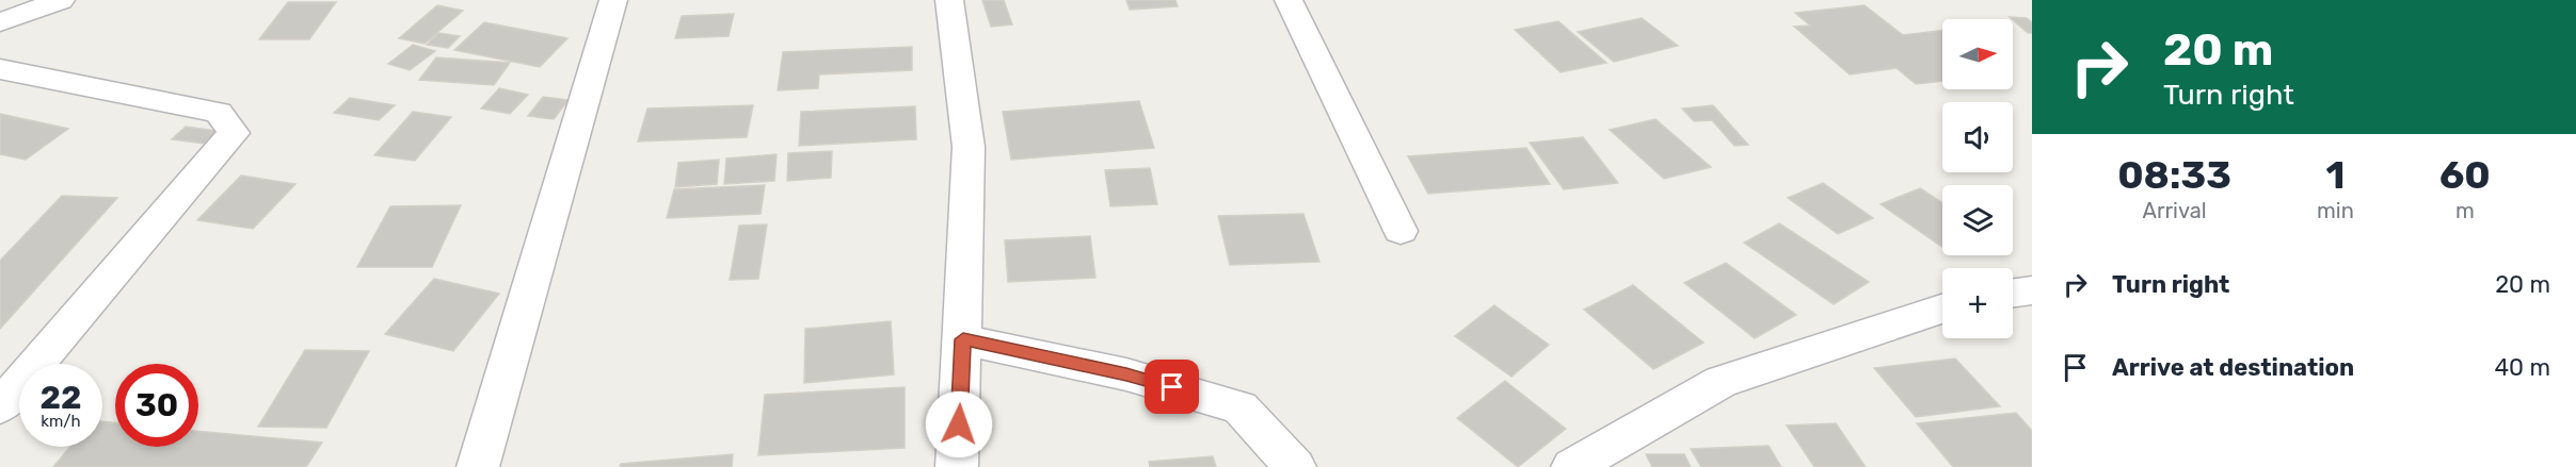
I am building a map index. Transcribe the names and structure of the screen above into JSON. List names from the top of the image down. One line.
{"north":"right","page":{"turn":["20 m","Turn right"],"map_buttons":"+","eta":["08:33","Arrival","1","min","60","m"],"list":[{"name":"Turn right","value":"20 m"},{"name":"Arrive at destination","value":"40 m"}],"speed":"22 km/h","limit":"30"}}
